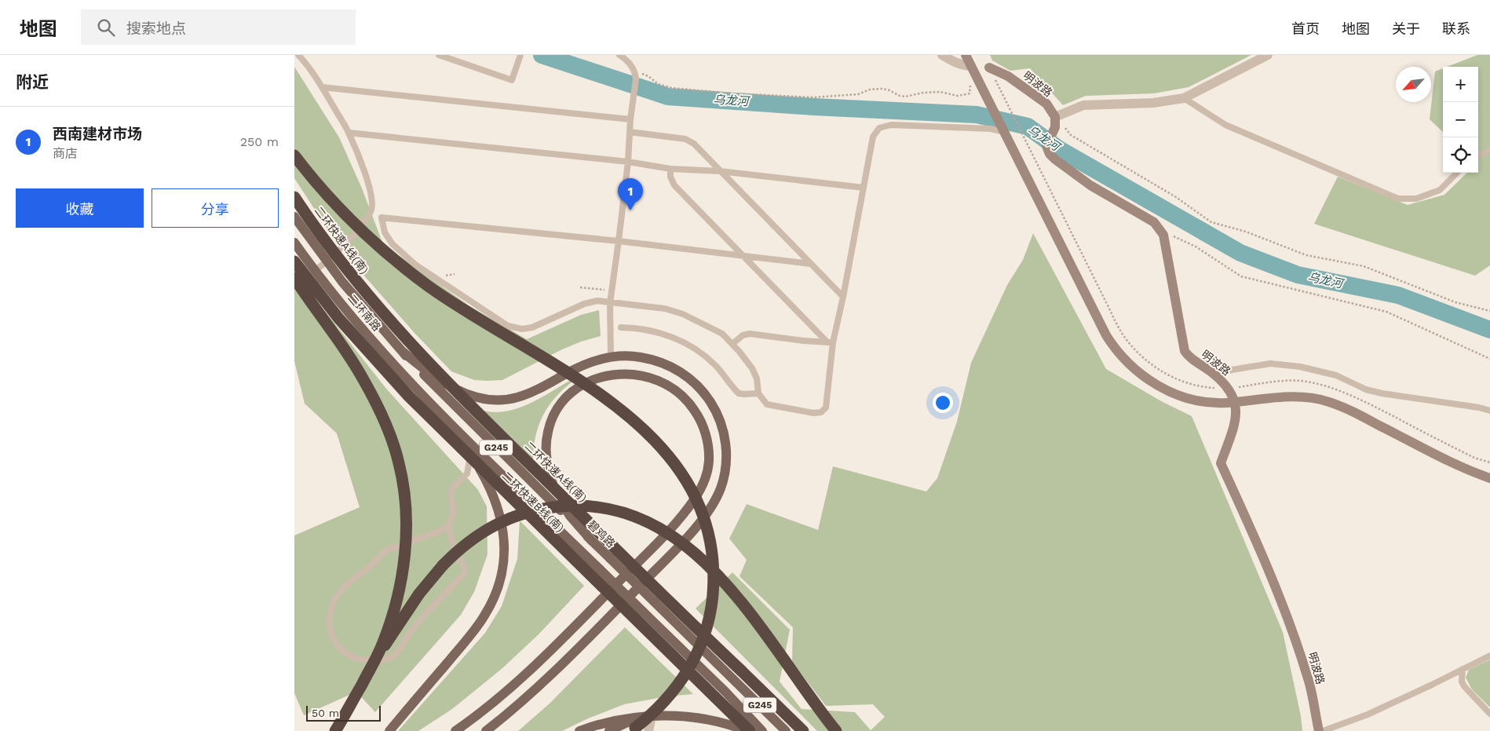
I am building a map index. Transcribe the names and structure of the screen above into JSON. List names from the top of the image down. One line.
{"streets":{"highway":["二环快速A线(南)","二环快速B线(南)"],"main road":["二环南路","G245","碧鸡路"],"street":["明波路"]},"crossings":[["二环南路","G245"],["二环南路","碧鸡路"]],"water":["乌龙河"],"scale_bar":"50 m","north":"bottom left","page":{"header":"地图","search":"搜索地点","nav":["首页","地图","关于","联系"],"heading":"附近","map_buttons":["+","−"],"list":[{"mark":"1","name":"西南建材市场","note":"商店","value":"250 m"}],"buttons":["收藏","分享"],"pins":"1","scale":"50 m"}}
